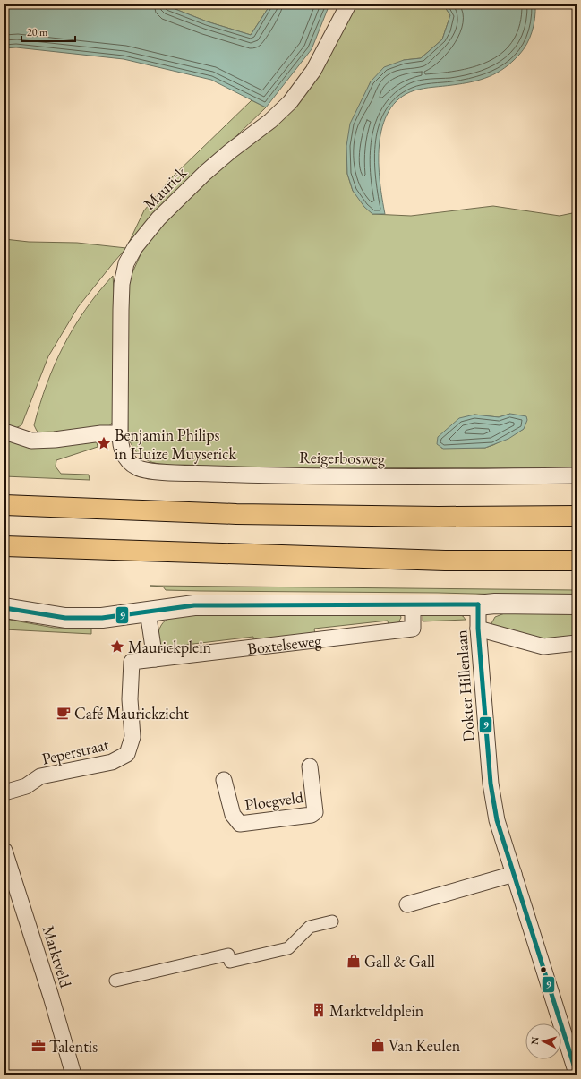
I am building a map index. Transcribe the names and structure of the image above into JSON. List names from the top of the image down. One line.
{"streets":{"street":["Maurick","Reigerbosweg","Boxtelseweg","Dokter Hillenlaan","Peperstraat","Ploegveld","Marktveld"]},"crossings":[["Maurick","Reigerbosweg"],["Boxtelseweg","Peperstraat"]],"places":{"place":["Benjamin Philips in Huize Muyserick","Maurickplein"],"cafe":["Café Maurickzicht"],"shop":["Gall & Gall","Van Keulen"],"building":["Marktveldplein"],"office":["Talentis"]},"lines":["transit line 9"],"scale_bar":"20 m","north":"left"}
